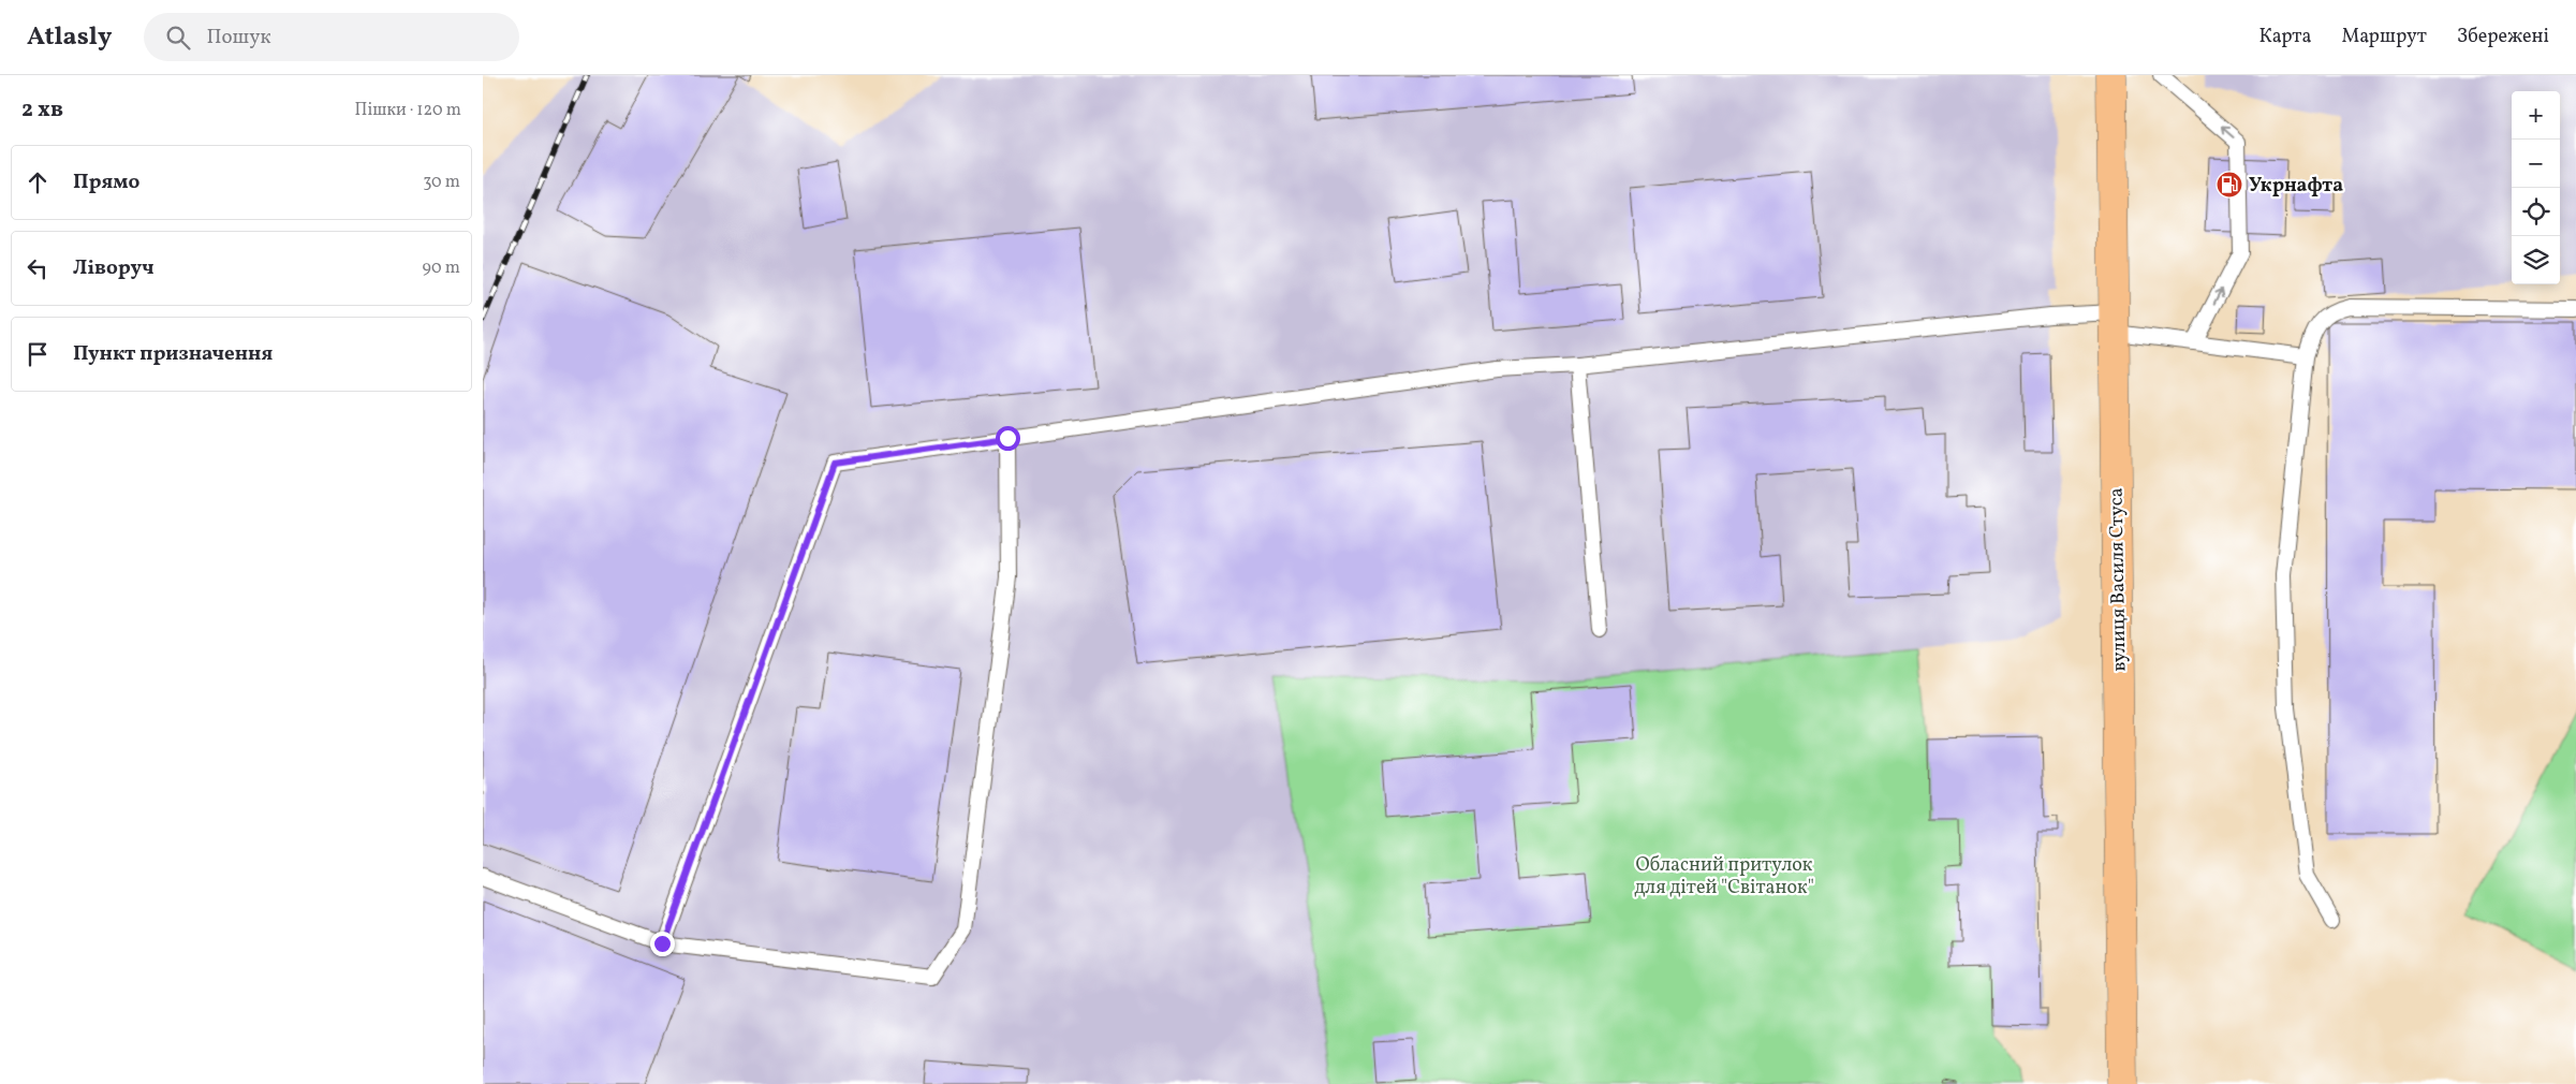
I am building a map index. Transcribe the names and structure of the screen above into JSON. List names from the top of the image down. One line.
{"streets":{"main road":["вулиця Василя Стуса"]},"parks":["Обласний притулок для дітей \"Світанок\""],"places":{"fuel station":["Укрнафта"]},"page":{"header":"Atlasly","search":"Пошук","nav":["Карта","Маршрут","Збережені"],"heading":["2 хв","Пішки · 120 m"],"map_buttons":["+","−"],"list":[["Прямо","30 m"],["Ліворуч","90 m"],"Пункт призначення"]}}
